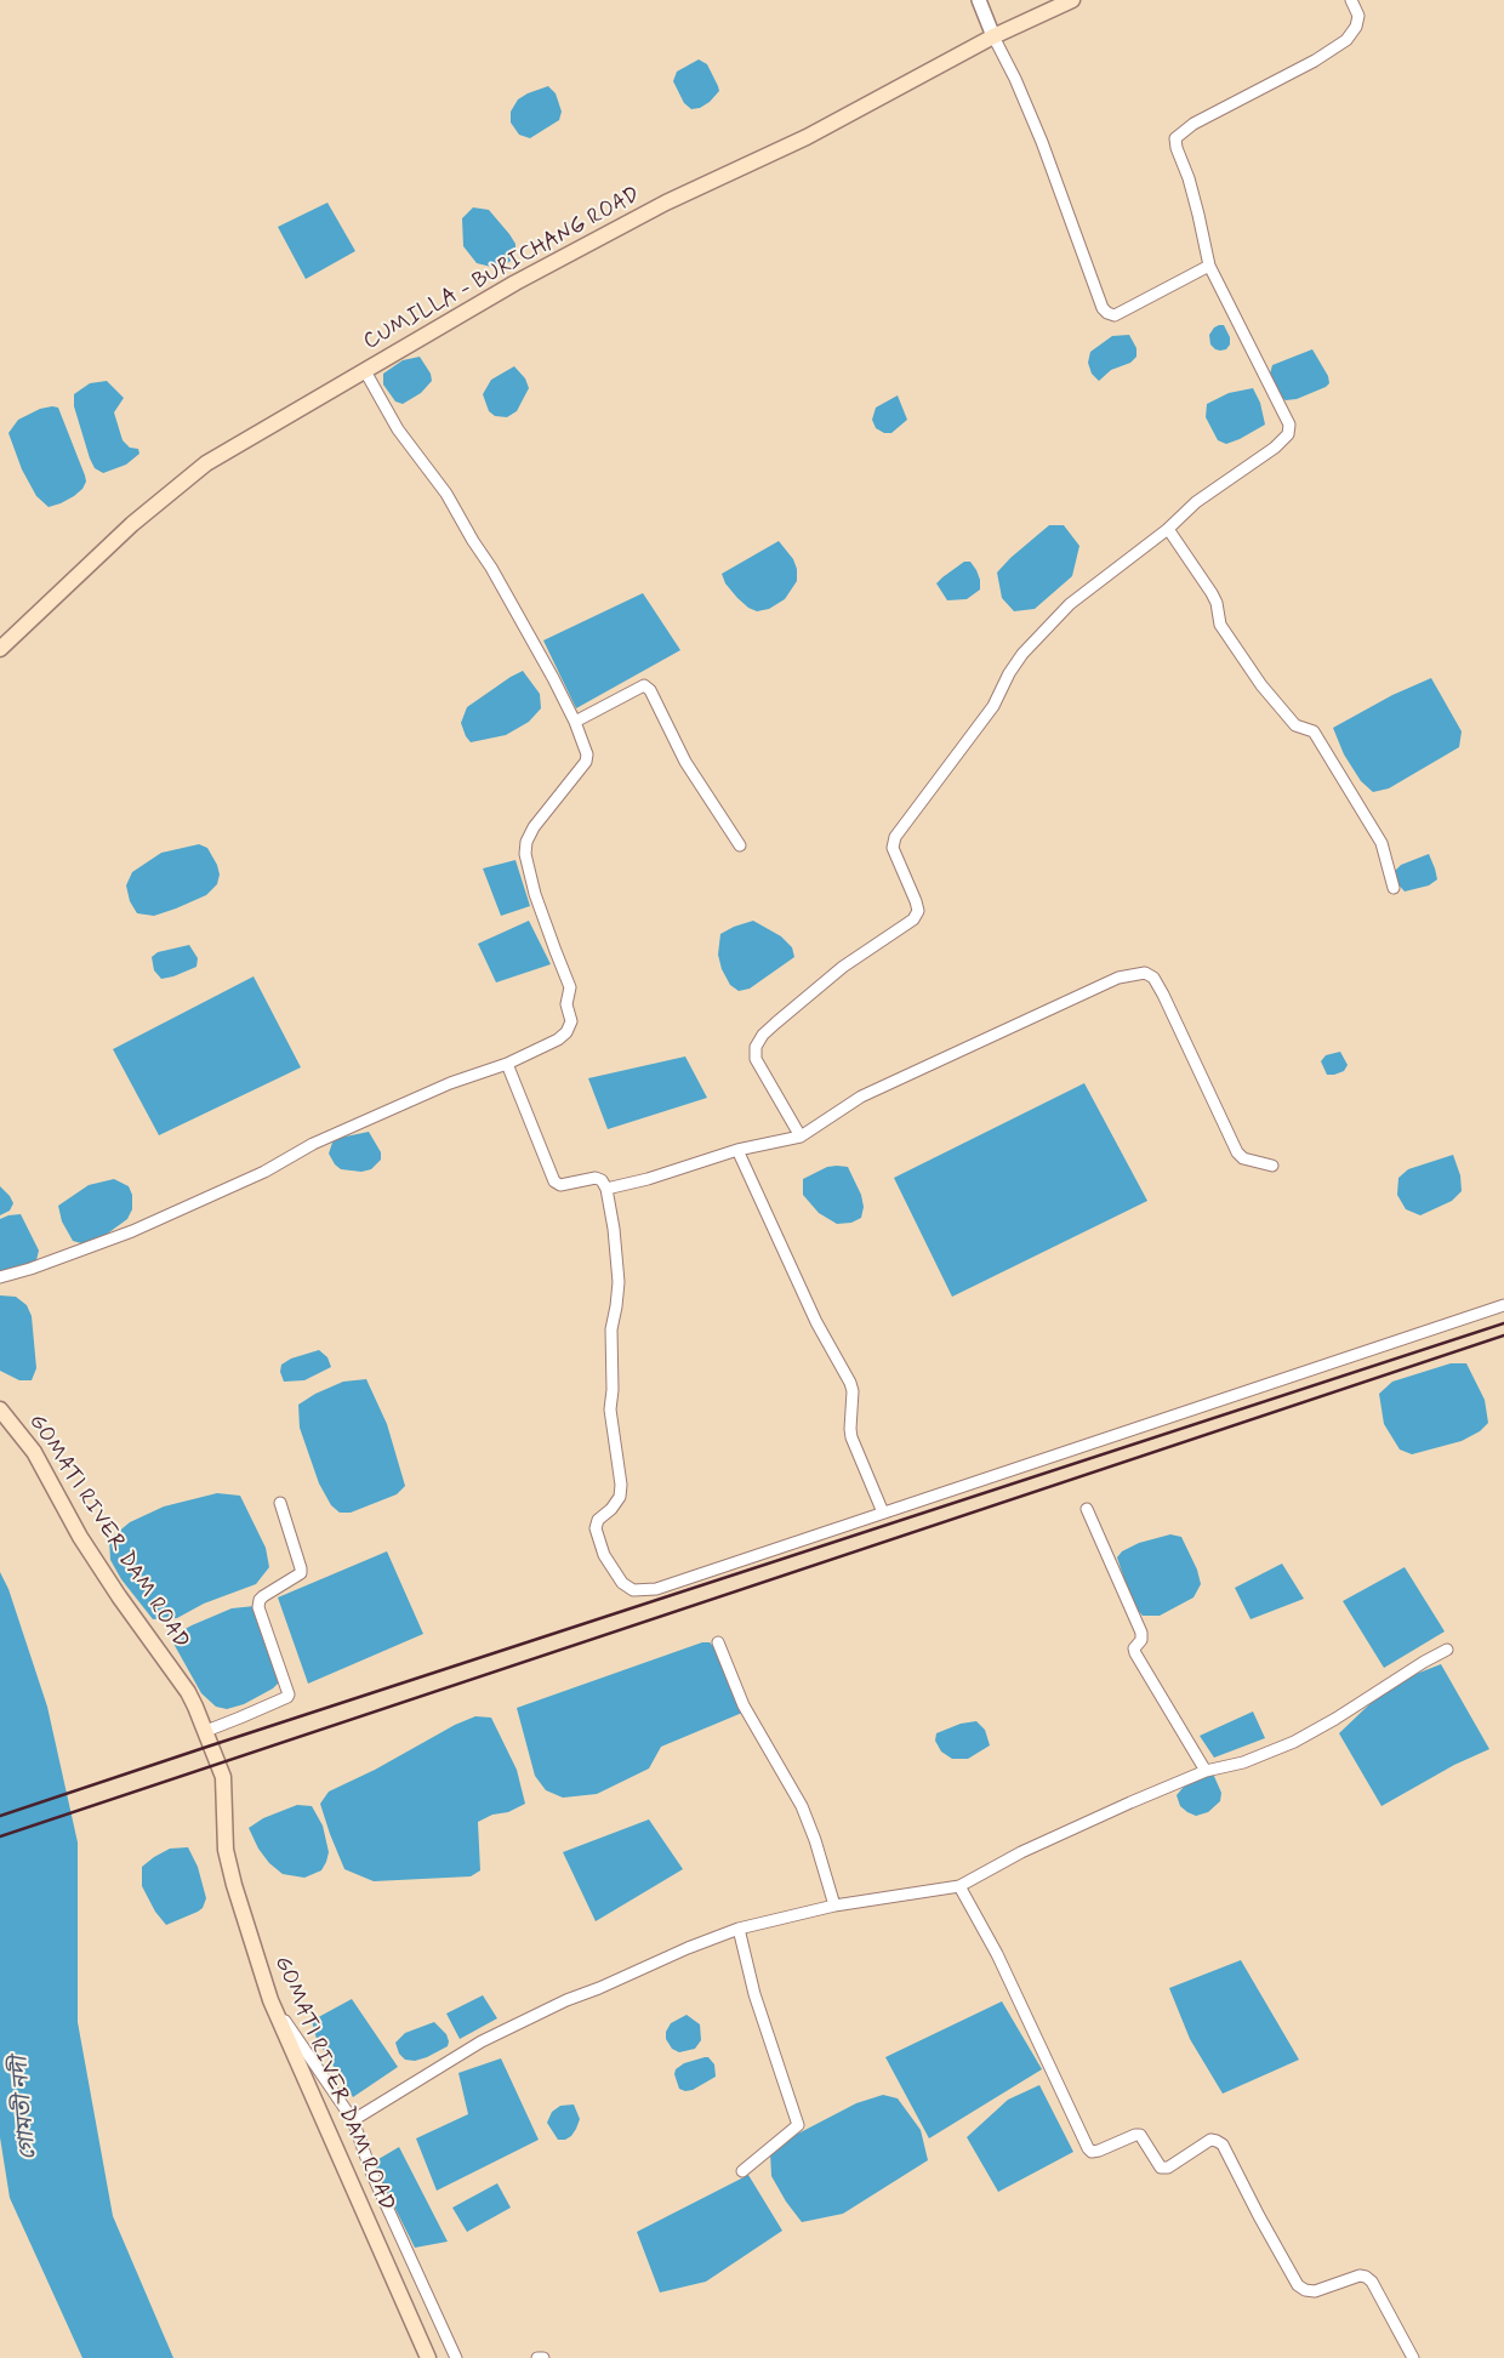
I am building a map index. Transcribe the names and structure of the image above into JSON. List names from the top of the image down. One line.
{"streets":{"main road":["CUMILLA - BURICHANG ROAD","GOMATI RIVER DAM ROAD"]},"water":["গোমতী নদী"]}
